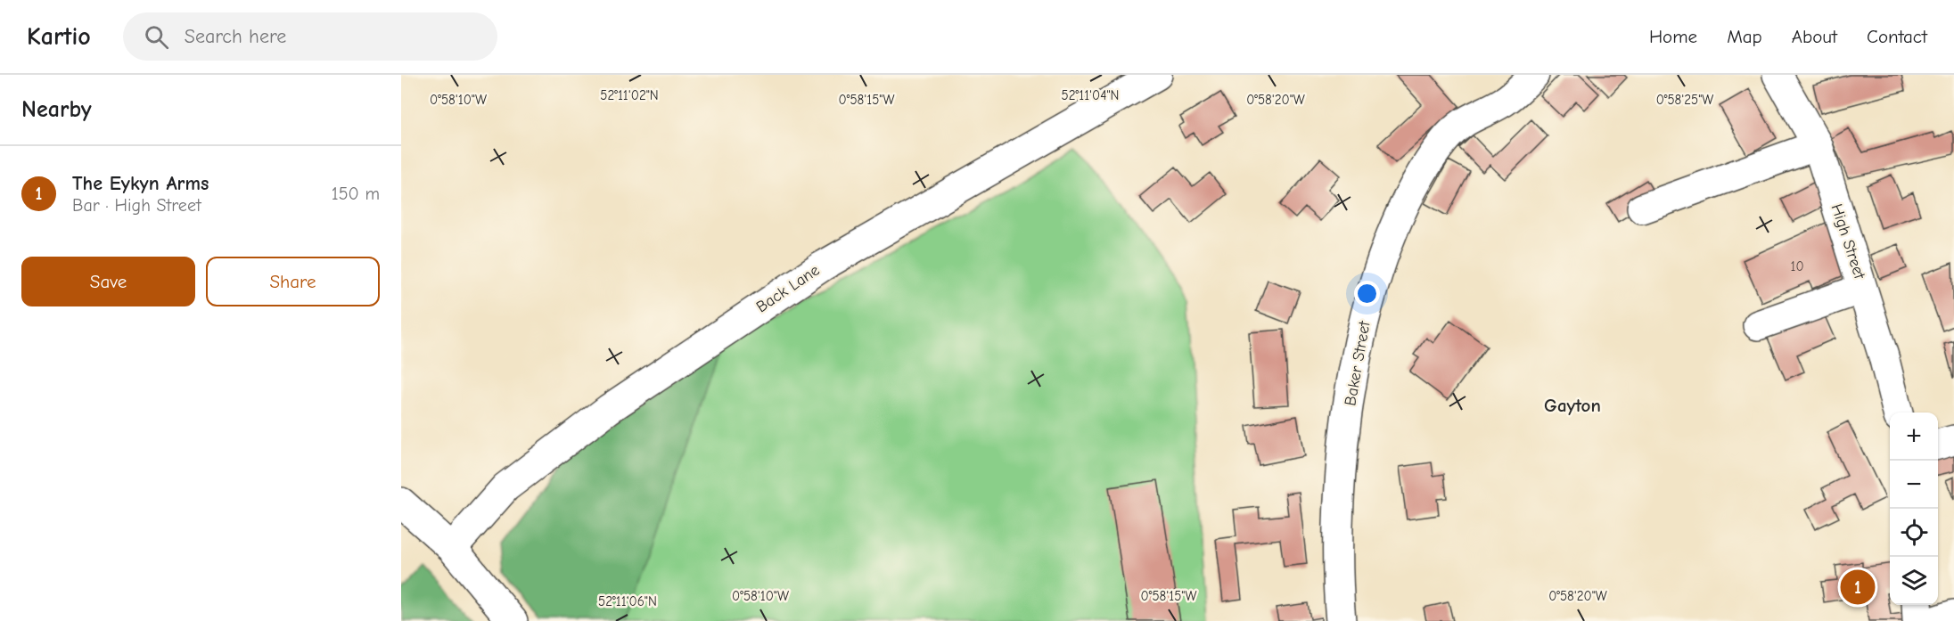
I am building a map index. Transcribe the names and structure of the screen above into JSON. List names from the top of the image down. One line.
{"streets":{"street":["High Street","Back Lane","Baker Street"]},"districts":["Gayton"],"house_numbers":["10"],"page":{"header":"Kartio","search":"Search here","nav":["Home","Map","About","Contact"],"heading":"Nearby","list":[{"mark":"1","name":"The Eykyn Arms","note":"Bar · High Street","value":"150 m"}],"buttons":["Save","Share"],"map_buttons":["+","−"],"pins":"1"},"coordinates":["52°11'02\"N","52°11'04\"N","0°58'15\"W","0°58'20\"W","0°58'10\"W","0°58'25\"W","52°11'06\"N"]}
